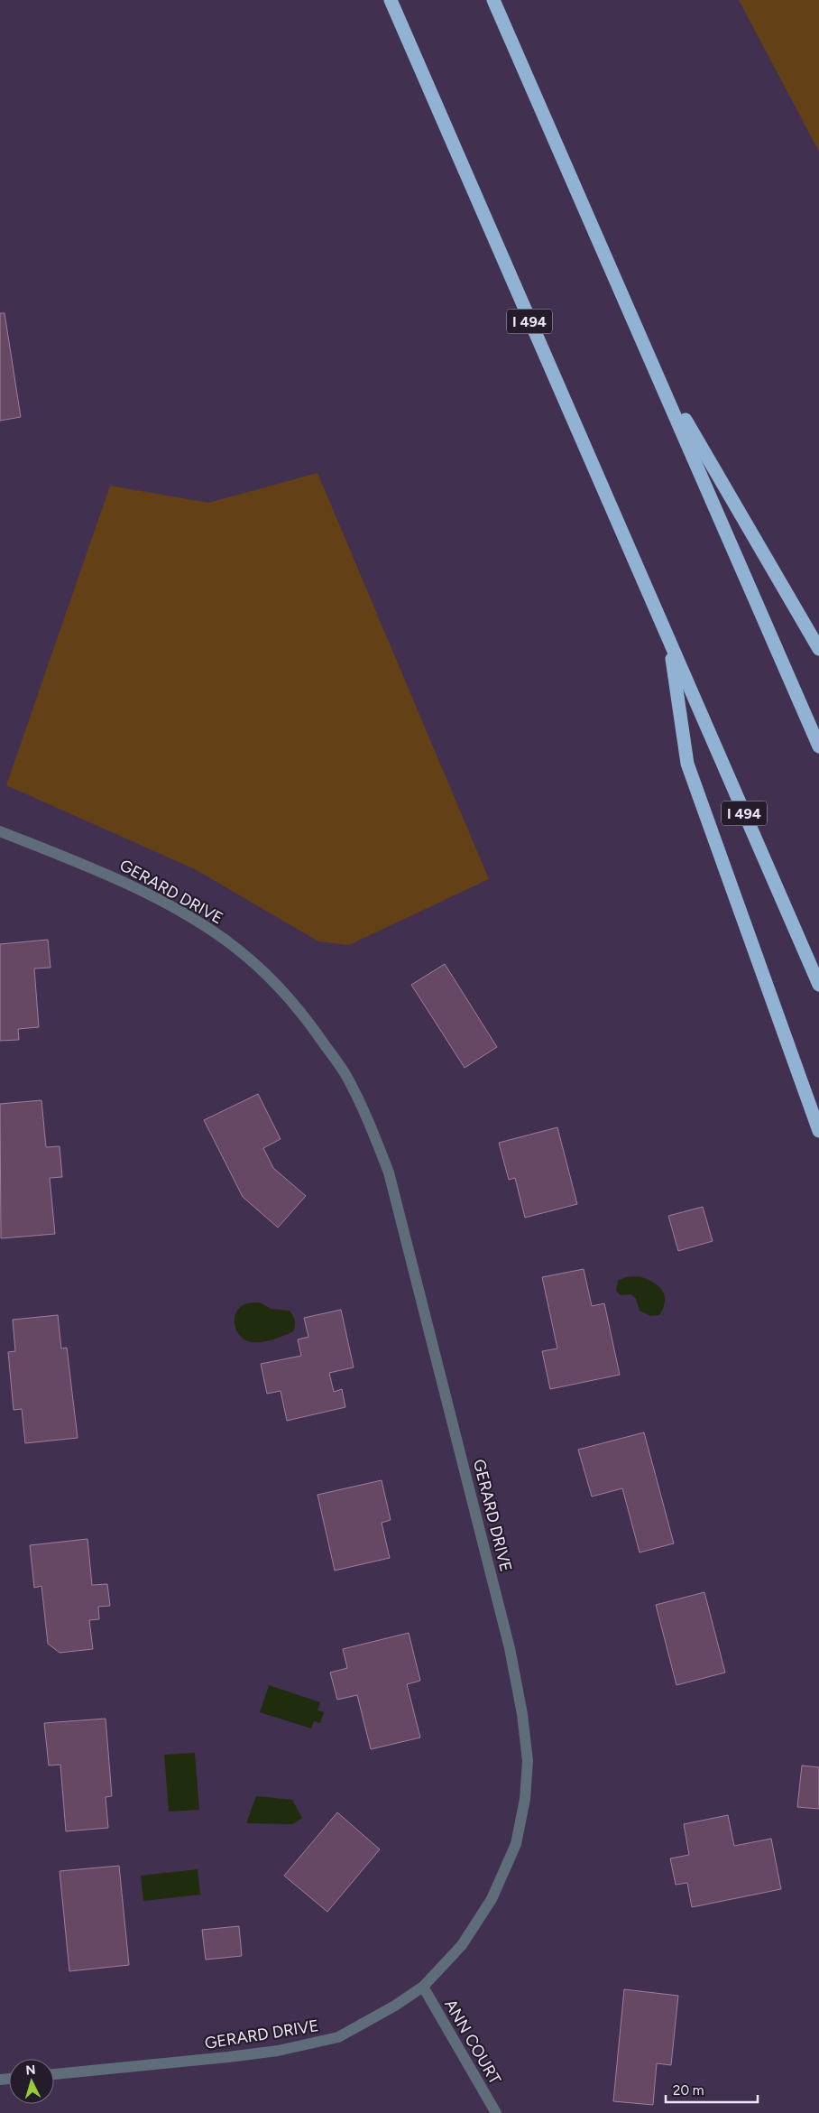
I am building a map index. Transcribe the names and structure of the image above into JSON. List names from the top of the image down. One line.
{"streets":{"highway":["I 494"],"street":["GERARD DRIVE","ANN COURT"]},"crossings":[["GERARD DRIVE","ANN COURT"]],"scale_bar":"20 m","north":"top"}
